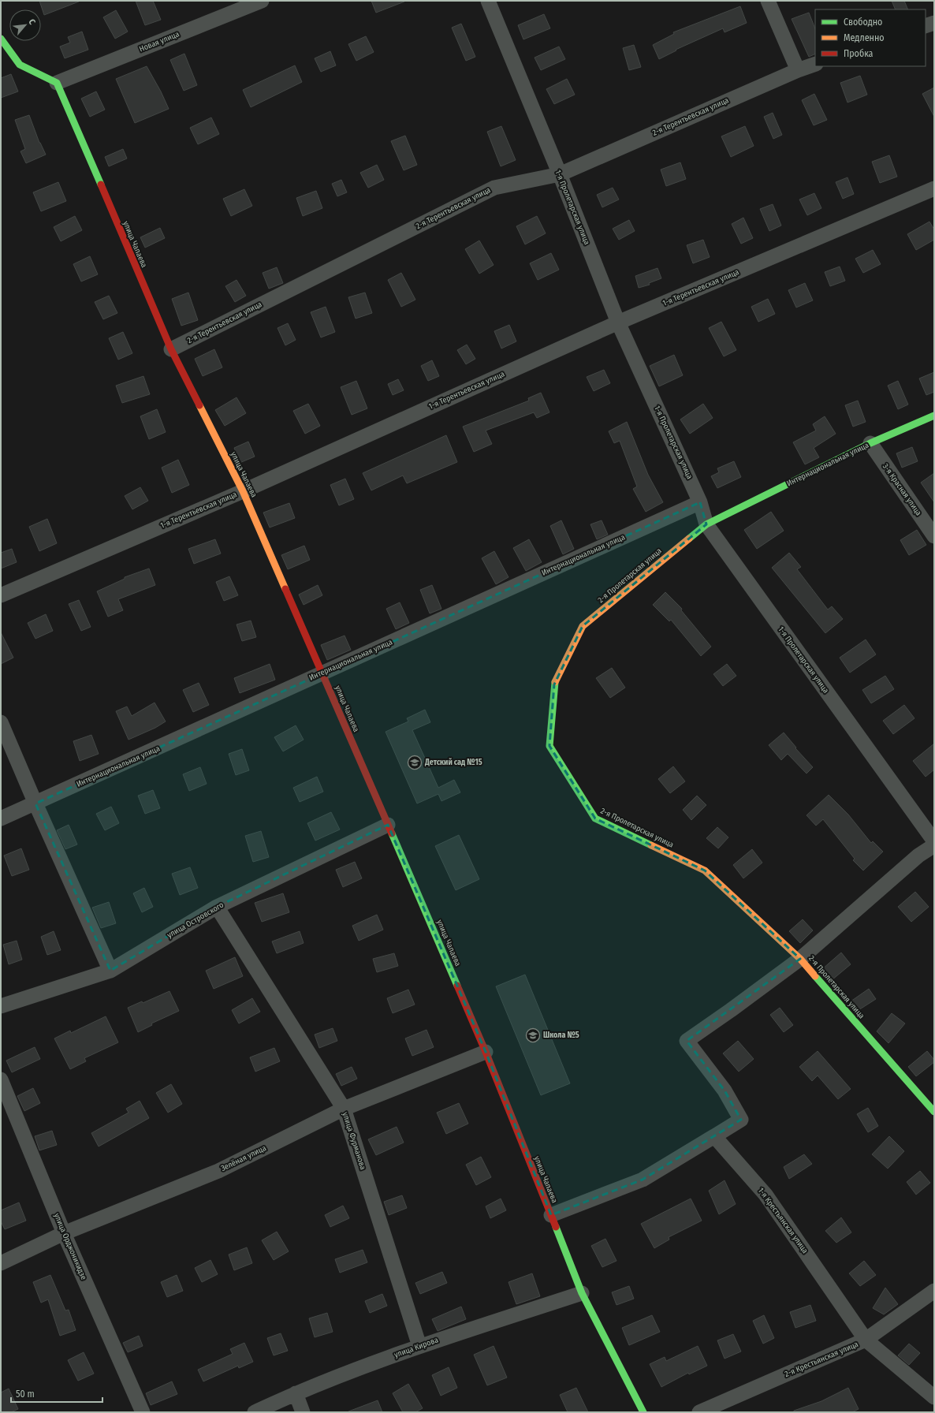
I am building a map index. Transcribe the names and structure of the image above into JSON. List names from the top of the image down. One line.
{"streets":{"street":["Новая улица","2-я Терентьевская улица","1-я Пролетарская улица","улица Чапаева","1-я Терентьевская улица","Интернациональная улица","3-я Красная улица","2-я Пролетарская улица","улица Островского","улица Фурманова","Зелёная улица","1-я Крестьянская улица","улица Орджоникидзе","улица Кирова","2-я Крестьянская улица"]},"crossings":[["Новая улица","улица Чапаева"],["2-я Терентьевская улица","1-я Пролетарская улица"],["2-я Терентьевская улица","улица Чапаева"],["1-я Пролетарская улица","1-я Терентьевская улица"],["1-я Пролетарская улица","Интернациональная улица"],["1-я Пролетарская улица","2-я Пролетарская улица"],["улица Чапаева","1-я Терентьевская улица"],["улица Чапаева","Интернациональная улица"],["улица Чапаева","улица Островского"],["улица Чапаева","Зелёная улица"],["улица Чапаева","улица Кирова"],["Интернациональная улица","3-я Красная улица"],["Интернациональная улица","2-я Пролетарская улица"],["улица Островского","улица Фурманова"],["улица Фурманова","Зелёная улица"],["улица Фурманова","улица Кирова"],["Зелёная улица","улица Орджоникидзе"],["1-я Крестьянская улица","2-я Крестьянская улица"]],"places":{"school or university":["Детский сад №15","Школа №5"]},"legend":["Свободно","Медленно","Пробка"],"scale_bar":"50 m","north":"top right"}
